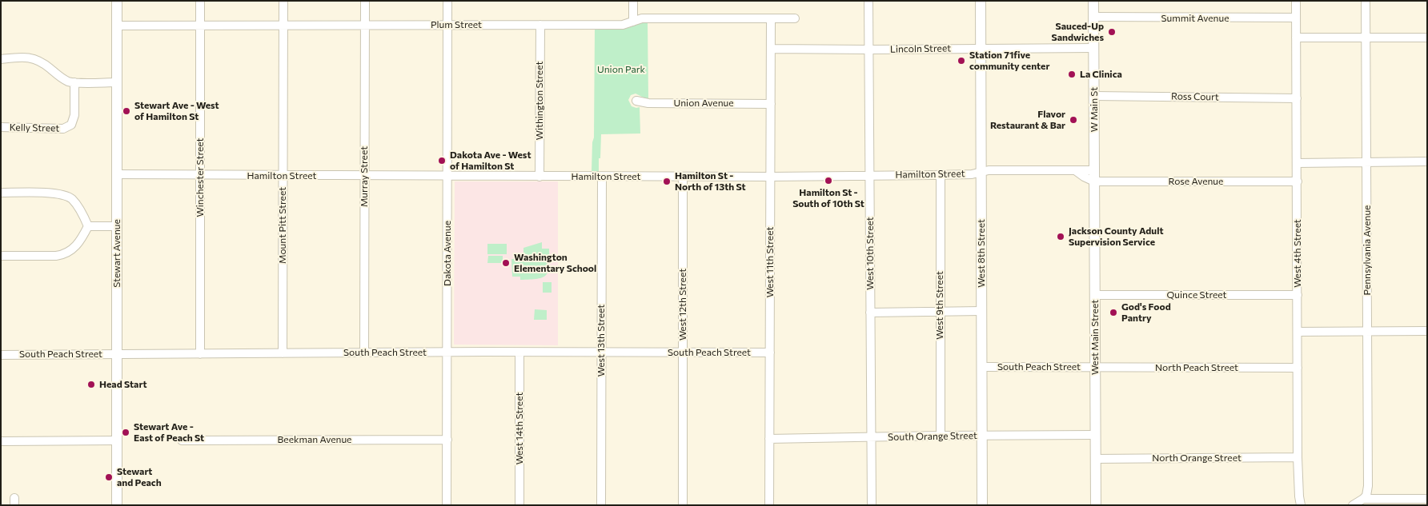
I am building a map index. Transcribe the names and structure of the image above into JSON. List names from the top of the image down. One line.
{"streets":{"main road":["W Main St","Stewart Avenue","West 8th Street","West Main Street"],"street":["Summit Avenue","Plum Street","Lincoln Street","Ross Court","Withington Street","Union Avenue","Kelly Street","Hamilton Street","Murray Street","Winchester Street","Rose Avenue","Mount Pitt Street","Pennsylvania Avenue","Dakota Avenue","West 10th Street","West 4th Street","West 11th Street","Quince Street","West 12th Street","West 9th Street","West 13th Street","South Peach Street","North Peach Street","West 14th Street","South Orange Street","Beekman Avenue","North Orange Street"]},"crossings":[["Summit Avenue","W Main St"],["Summit Avenue","West 4th Street"],["Plum Street","Withington Street"],["Plum Street","Murray Street"],["Plum Street","Winchester Street"],["Plum Street","Mount Pitt Street"],["Plum Street","Stewart Avenue"],["Plum Street","Dakota Avenue"],["Plum Street","West 11th Street"],["Lincoln Street","W Main St"],["Lincoln Street","West 10th Street"],["Lincoln Street","West 8th Street"],["Lincoln Street","West 11th Street"],["Ross Court","W Main St"],["Ross Court","West 4th Street"],["Withington Street","Hamilton Street"],["Union Avenue","West 11th Street"],["W Main St","Hamilton Street"],["W Main St","West Main Street"],["Hamilton Street","Murray Street"],["Hamilton Street","Winchester Street"],["Hamilton Street","Mount Pitt Street"],["Hamilton Street","Stewart Avenue"],["Hamilton Street","Dakota Avenue"],["Hamilton Street","West 10th Street"],["Hamilton Street","West 8th Street"],["Hamilton Street","West 11th Street"],["Hamilton Street","West 12th Street"],["Hamilton Street","West 9th Street"],["Hamilton Street","West Main Street"],["Hamilton Street","West 13th Street"],["Murray Street","South Peach Street"],["Winchester Street","South Peach Street"],["Rose Avenue","West 4th Street"],["Rose Avenue","West Main Street"],["Mount Pitt Street","South Peach Street"],["Stewart Avenue","South Peach Street"],["Dakota Avenue","South Peach Street"],["Dakota Avenue","Beekman Avenue"],["West 10th Street","South Orange Street"],["West 8th Street","South Peach Street"],["West 8th Street","South Orange Street"],["West 4th Street","Quince Street"],["West 4th Street","North Peach Street"],["West 4th Street","North Orange Street"],["West 11th Street","South Peach Street"],["West 11th Street","South Orange Street"],["Quince Street","West Main Street"],["West 12th Street","South Peach Street"],["West 9th Street","South Orange Street"],["West Main Street","South Peach Street"],["West Main Street","North Peach Street"],["West Main Street","South Orange Street"],["West Main Street","North Orange Street"],["West 13th Street","South Peach Street"],["South Peach Street","North Peach Street"],["South Peach Street","West 14th Street"]],"parks":["Union Park"],"places":["Sauced-Up Sandwiches","Station 71five community center","La Clinica","Stewart Ave - West of Hamilton St","Flavor Restaurant & Bar","Dakota Ave - West of Hamilton St","Hamilton St - South of 10th St","Hamilton St - North of 13th St","Jackson County Adult Supervision Service","Washington Elementary School","God's Food Pantry","Head Start","Stewart Ave - East of Peach St","Stewart and Peach"]}
